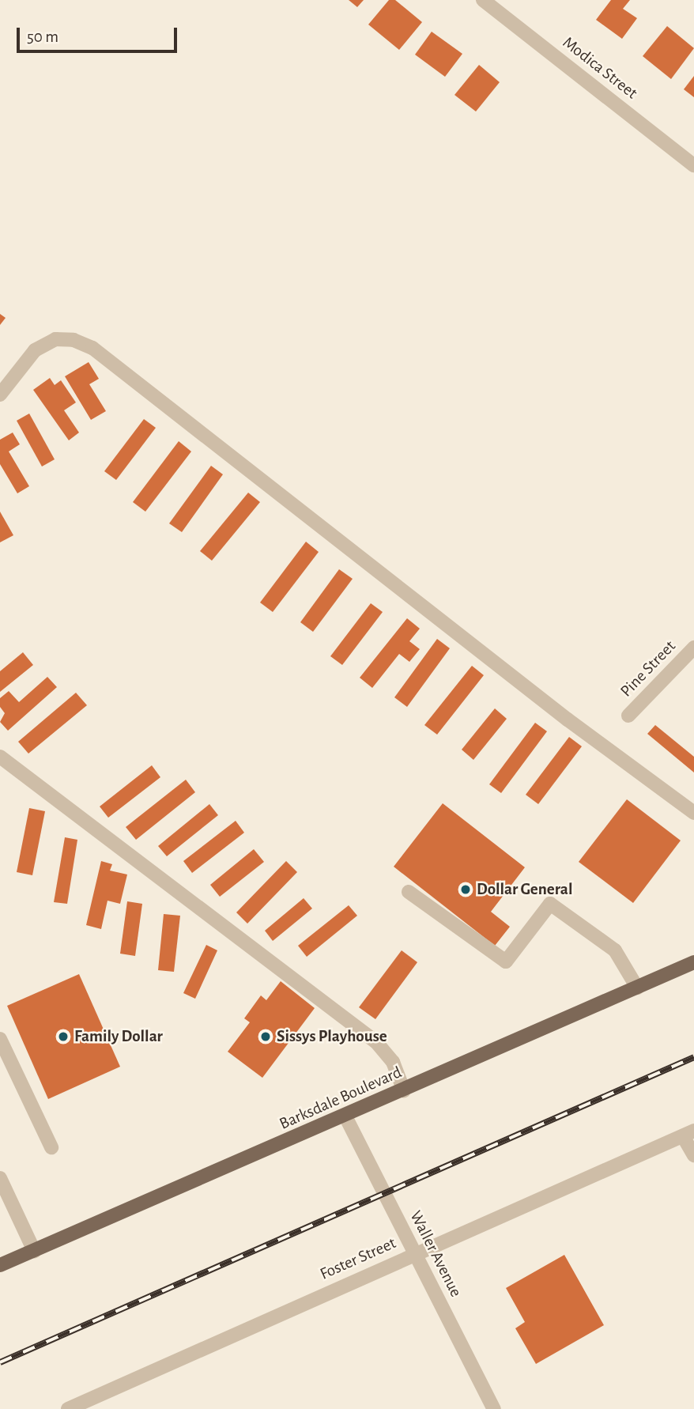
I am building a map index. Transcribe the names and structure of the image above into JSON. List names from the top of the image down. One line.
{"streets":{"main road":["Barksdale Boulevard"],"street":["Modica Street","Pine Street","Waller Avenue","Foster Street"]},"crossings":[["Barksdale Boulevard","Waller Avenue"],["Waller Avenue","Foster Street"]],"places":["Dollar General","Family Dollar","Sissys Playhouse"],"scale_bar":"50 m"}
